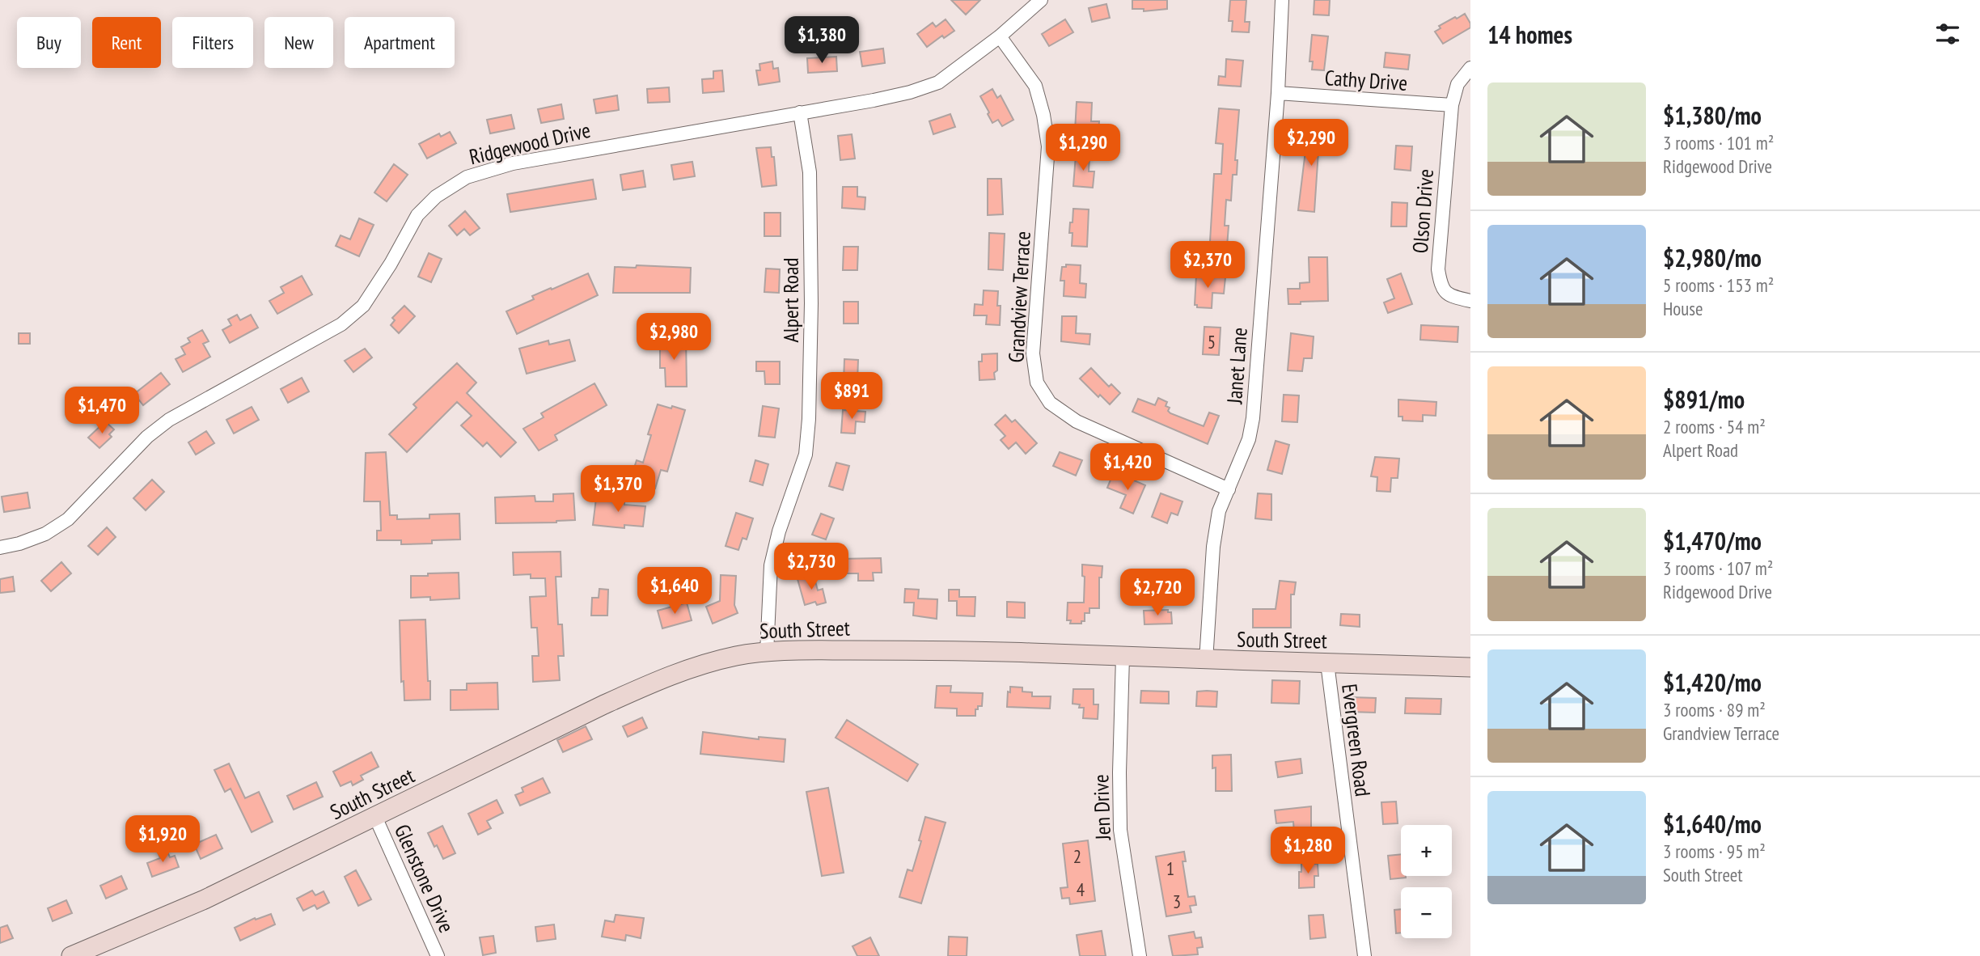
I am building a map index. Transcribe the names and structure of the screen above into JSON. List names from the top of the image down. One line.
{"streets":{"street":["Cathy Drive","Ridgewood Drive","Olson Drive","Grandview Terrace","Alpert Road","Janet Lane","South Street","Evergreen Road","Jen Drive","Glenstone Drive"]},"crossings":[["Cathy Drive","Olson Drive"],["Cathy Drive","Janet Lane"],["Ridgewood Drive","Grandview Terrace"],["Ridgewood Drive","Alpert Road"],["Grandview Terrace","Janet Lane"],["Alpert Road","South Street"],["Janet Lane","South Street"],["South Street","Evergreen Road"],["South Street","Jen Drive"],["South Street","Glenstone Drive"]],"house_numbers":["5","2","1","4","3"],"page":{"heading":"14 homes","price":["$1,380","$2,290","$1,290","$2,370","$2,980","$891","$1,470","$1,420","$1,370","$2,730","$1,640","$2,720","$1,920","$1,280"],"chip":["Buy","Rent","Filters","New","Apartment"],"list":[{"name":"$1,380/mo","note":"3 rooms · 101 m² · Ridgewood Drive"},{"name":"$2,980/mo","note":"5 rooms · 153 m² · House"},{"name":"$891/mo","note":"2 rooms · 54 m² · Alpert Road"},{"name":"$1,470/mo","note":"3 rooms · 107 m² · Ridgewood Drive"},{"name":"$1,420/mo","note":"3 rooms · 89 m² · Grandview Terrace"},{"name":"$1,640/mo","note":"3 rooms · 95 m² · South Street"}],"map_buttons":["+","−"]}}
